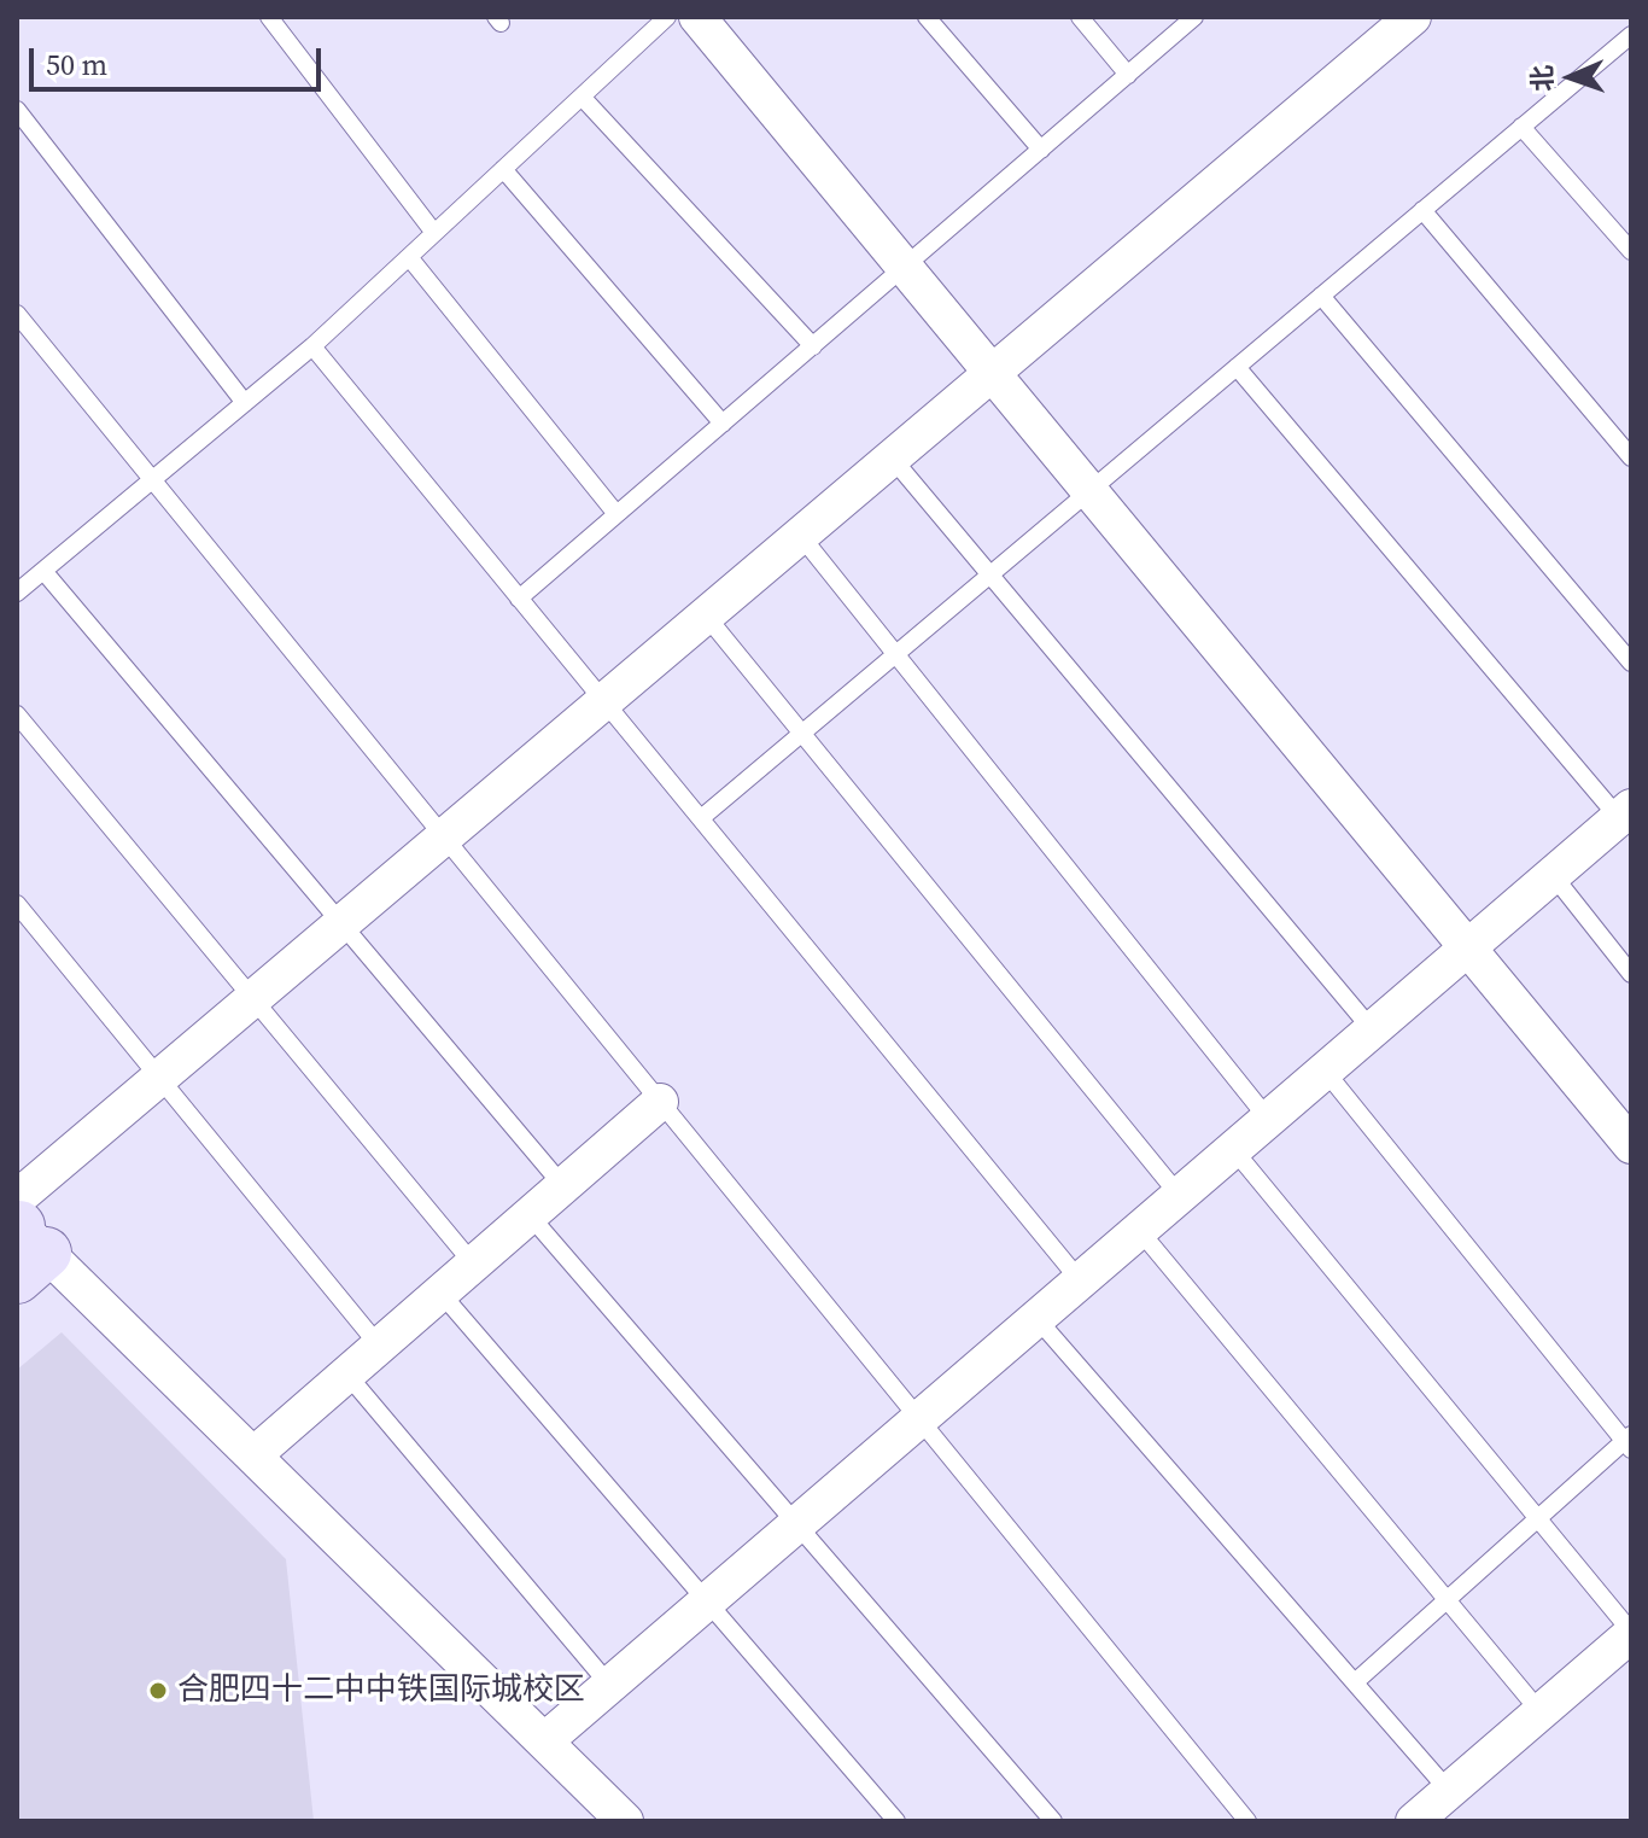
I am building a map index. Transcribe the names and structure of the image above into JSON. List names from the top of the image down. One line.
{"places":["合肥四十二中中铁国际城校区"],"scale_bar":"50 m","north":"left"}
